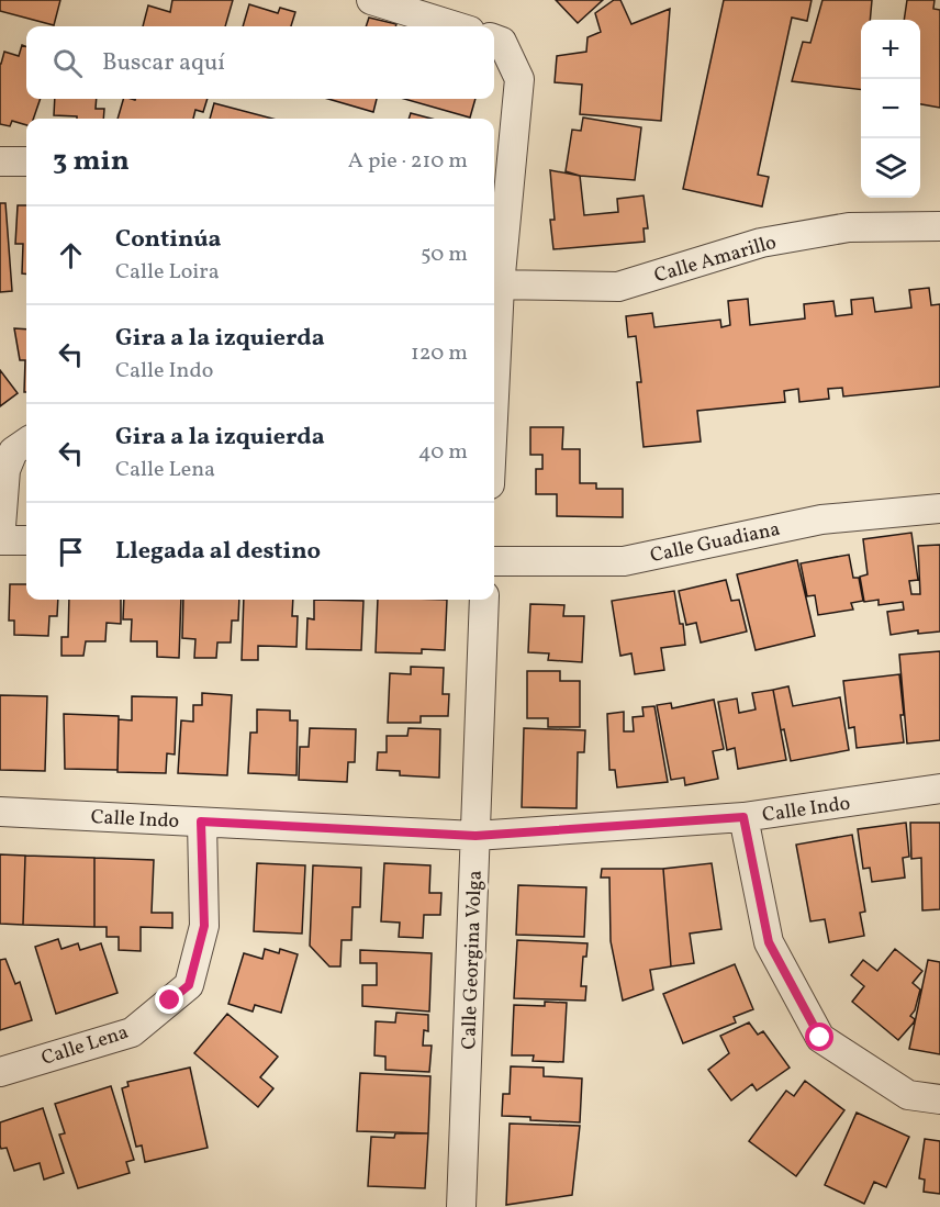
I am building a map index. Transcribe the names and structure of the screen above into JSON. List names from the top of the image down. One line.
{"streets":{"street":["Calle Amarillo","Calle Guadiana","Calle Indo","Calle Georgina Volga","Calle Lena"]},"crossings":[["Calle Indo","Calle Georgina Volga"],["Calle Indo","Calle Lena"]],"page":{"map_buttons":["+","−"],"search":"Buscar aquí","heading":["3 min","A pie · 210 m"],"list":[["Continúa","Calle Loira","50 m"],["Gira a la izquierda","Calle Indo","120 m"],["Gira a la izquierda","Calle Lena","40 m"],"Llegada al destino"]}}
